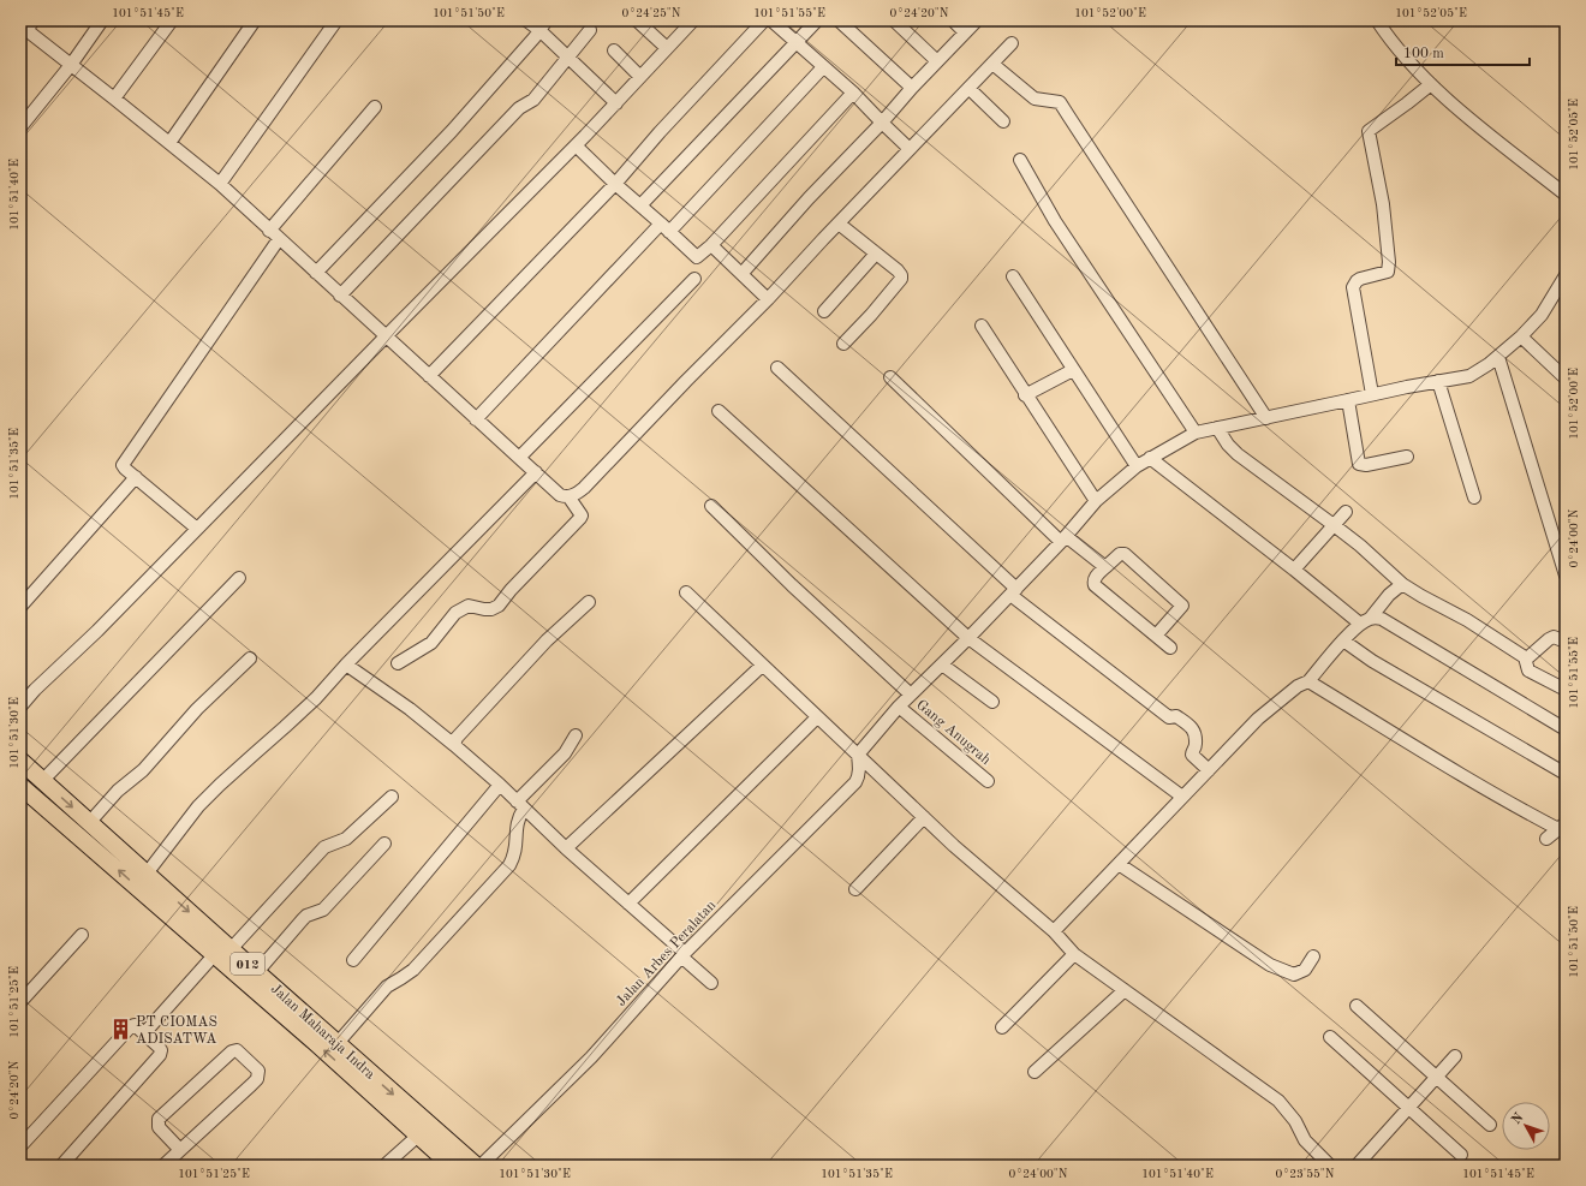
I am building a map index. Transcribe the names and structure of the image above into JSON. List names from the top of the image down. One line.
{"streets":{"highway":["012","Jalan Maharaja Indra"],"street":["Gang Anugrah","Jalan Arbes Peralatan"]},"places":{"building":["PT CIOMAS ADISATWA"]},"scale_bar":"100 m","north":"top left","coordinates":["101°51'45\"E","101°51'50\"E","0°24'25\"N","101°51'55\"E","0°24'20\"N","101°52'00\"E","101°52'05\"E","101°51'40\"E","101°51'35\"E","0°24'00\"N","101°51'30\"E","101°51'25\"E","0°23'55\"N"]}
